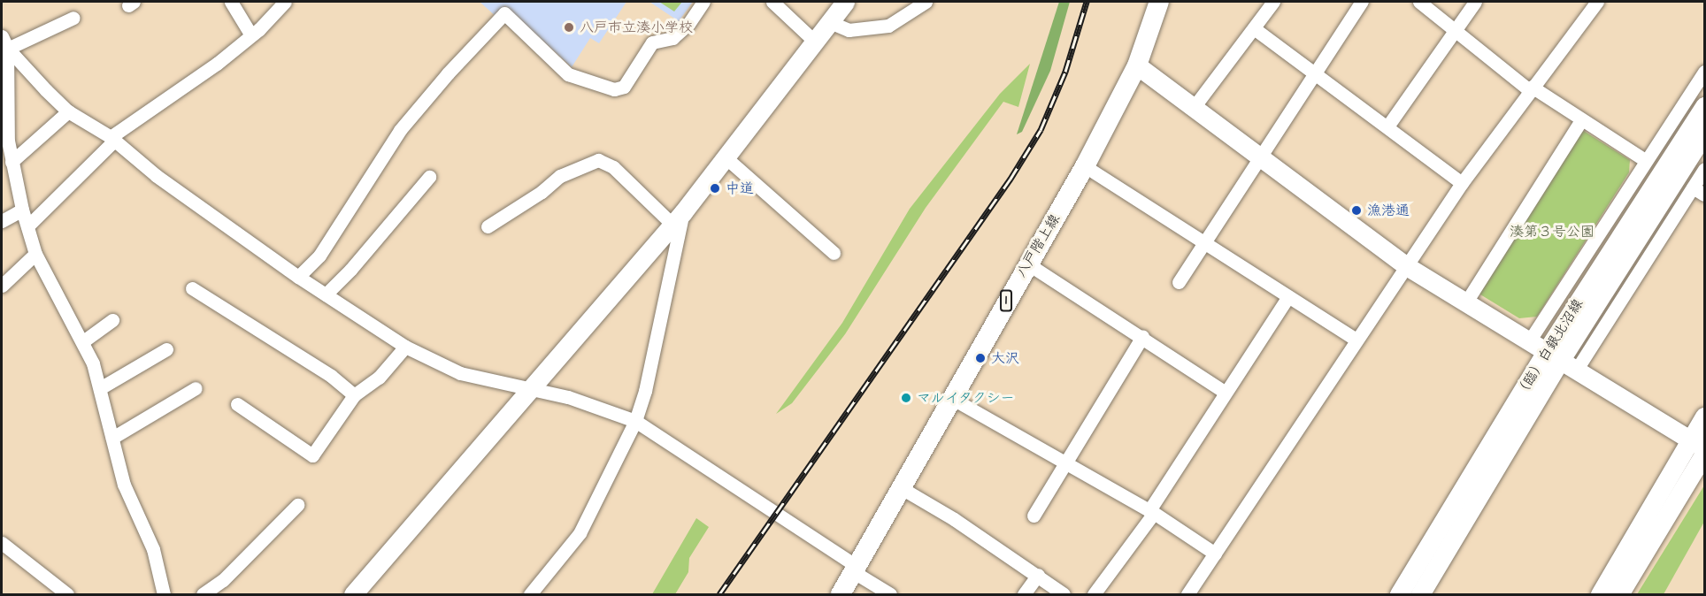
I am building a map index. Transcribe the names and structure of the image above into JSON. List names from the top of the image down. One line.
{"streets":{"main road":["八戸階上線","1"],"street":["（臨）白銀北沼線"]},"parks":["湊第３号公園"],"places":["八戸市立湊小学校","中道","漁港通","大沢","マルイタクシー"]}
